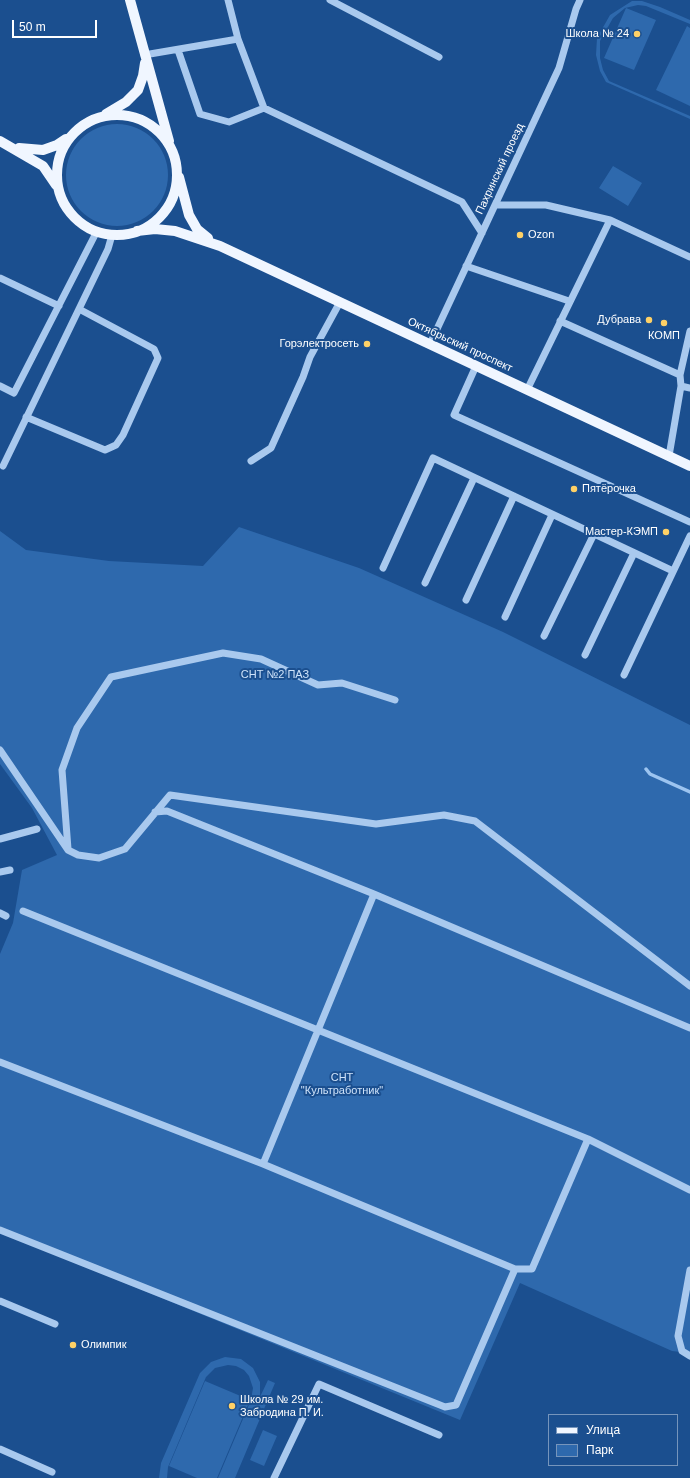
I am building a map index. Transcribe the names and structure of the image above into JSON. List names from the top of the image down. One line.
{"streets":{"main road":["Октябрьский проспект"],"street":["Пахринский проезд"]},"crossings":[["Пахринский проезд","Октябрьский проспект"]],"parks":["СНТ №2 ПАЗ","СНТ \"Культработник\""],"places":["Школа № 24","Ozon","Дубрава","КОМП","Горэлектросеть","Пятёрочка","Мастер-КЭМП","Олимпик","Школа № 29 им. Забродина П. И."],"legend":["Улица","Парк"],"scale_bar":"50 m"}
